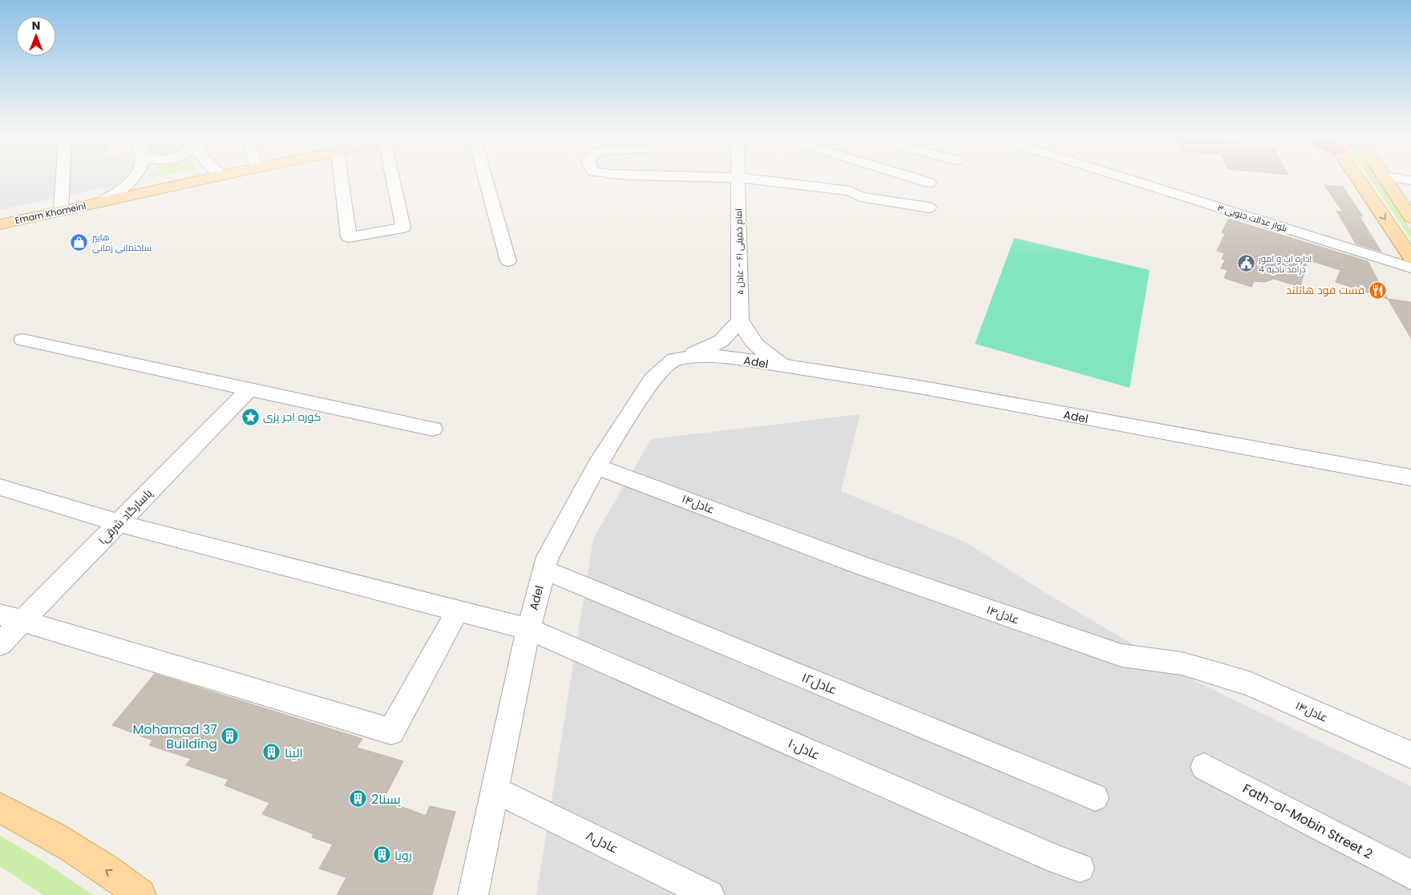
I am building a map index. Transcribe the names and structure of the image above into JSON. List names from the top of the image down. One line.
{"streets":{"main road":["Emam Khomeini"],"street":["بلوار عدالت جنوبی۳۰","امام خمینی ۶۱ - عادل ۵","Adel","عادل۱۴","پاسارگاد شرقی۱","عادل۱۲","عادل۱۰","Fath-ol-Mobin Street 2","۸عادل"]},"crossings":[["امام خمینی ۶۱ - عادل ۵","Adel"],["Adel","عادل۱۴"],["Adel","عادل۱۲"],["Adel","عادل۱۰"],["Adel","۸عادل"],["پاسارگاد شرقی۱","عادل۱۰"]],"places":{"shop":["هایپر ساختمانی زمانی"],"public building":["اداره اب و امور درامد ناحیه 4"],"restaurant":["فست فود هاتلند"],"place":["کوره اجر پزی"],"building":["Mohamad 37 Building","الینا","یسنا2","رویا"]},"north":"top"}
